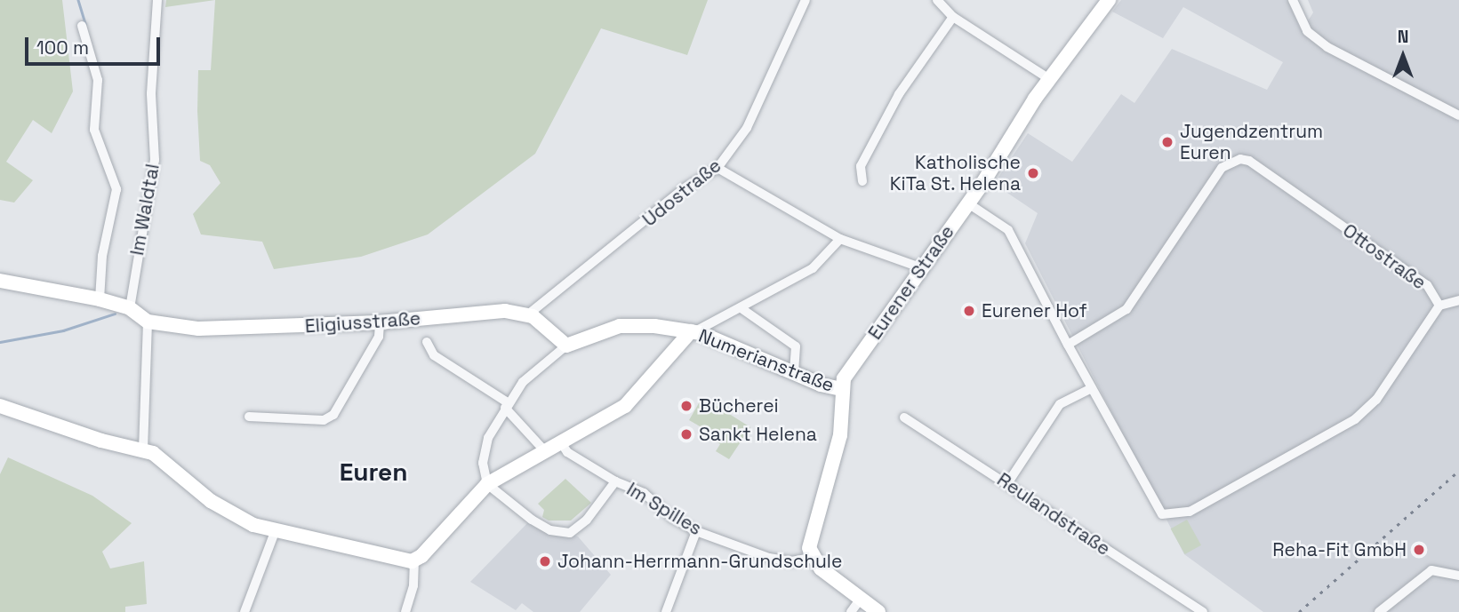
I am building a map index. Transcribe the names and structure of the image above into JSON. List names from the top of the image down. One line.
{"streets":{"street":["Udostraße","Im Waldtal","Ottostraße","Eurener Straße","Eligiusstraße","Numerianstraße","Im Spilles","Reulandstraße"]},"crossings":[["Udostraße","Eligiusstraße"],["Eurener Straße","Numerianstraße"],["Eurener Straße","Im Spilles"]],"districts":["Euren"],"places":["Jugendzentrum Euren","Katholische KiTa St. Helena","Eurener Hof","Bücherei","Sankt Helena","Reha-Fit GmbH","Johann-Herrmann-Grundschule"],"scale_bar":"100 m","north":"top"}
